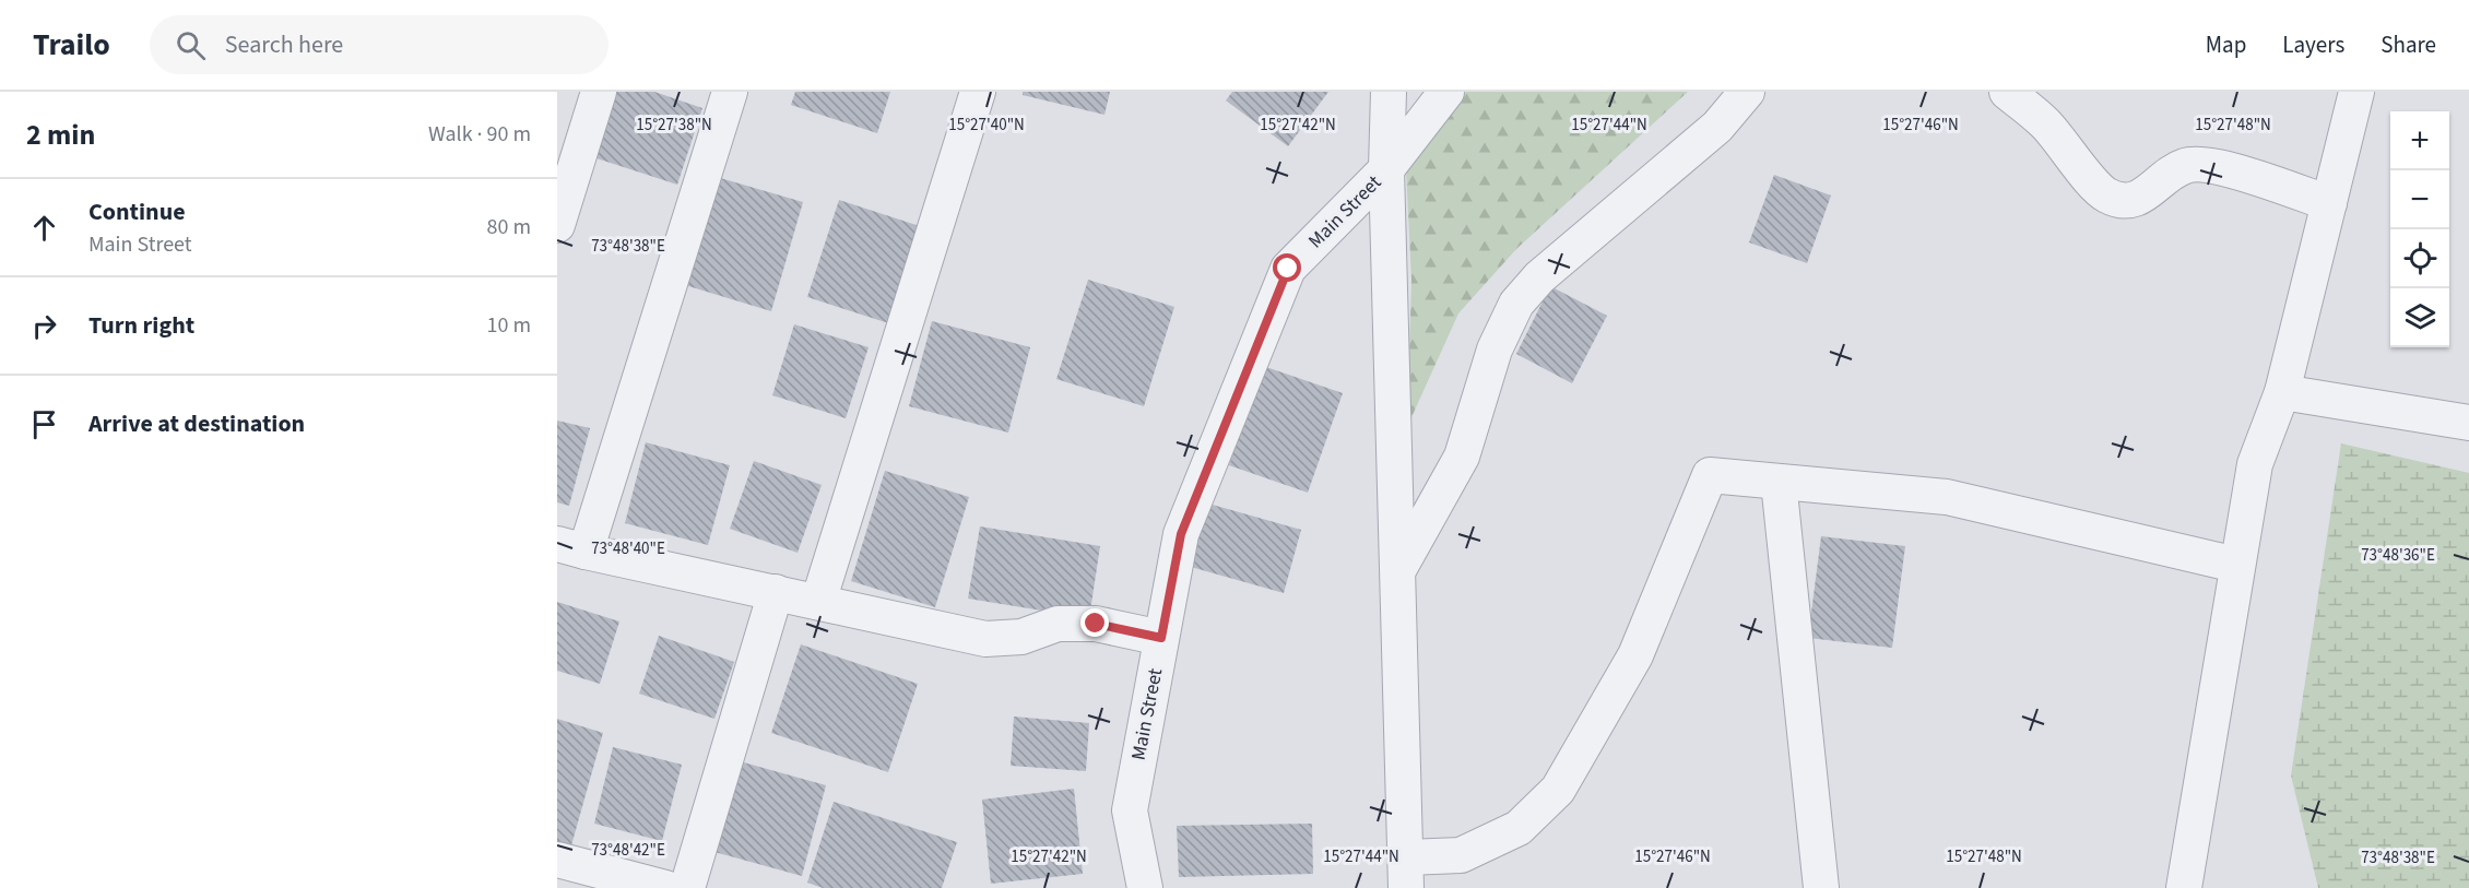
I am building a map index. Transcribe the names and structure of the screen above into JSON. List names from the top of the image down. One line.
{"streets":{"street":["Main Street"]},"page":{"header":"Trailo","search":"Search here","nav":["Map","Layers","Share"],"heading":["2 min","Walk · 90 m"],"map_buttons":["+","−"],"list":[["Continue","Main Street","80 m"],["Turn right","10 m"],"Arrive at destination"]},"coordinates":["15°27'38\"N","15°27'40\"N","15°27'42\"N","15°27'44\"N","15°27'46\"N","15°27'48\"N","73°48'38\"E","73°48'40\"E","73°48'36\"E","73°48'42\"E"]}
